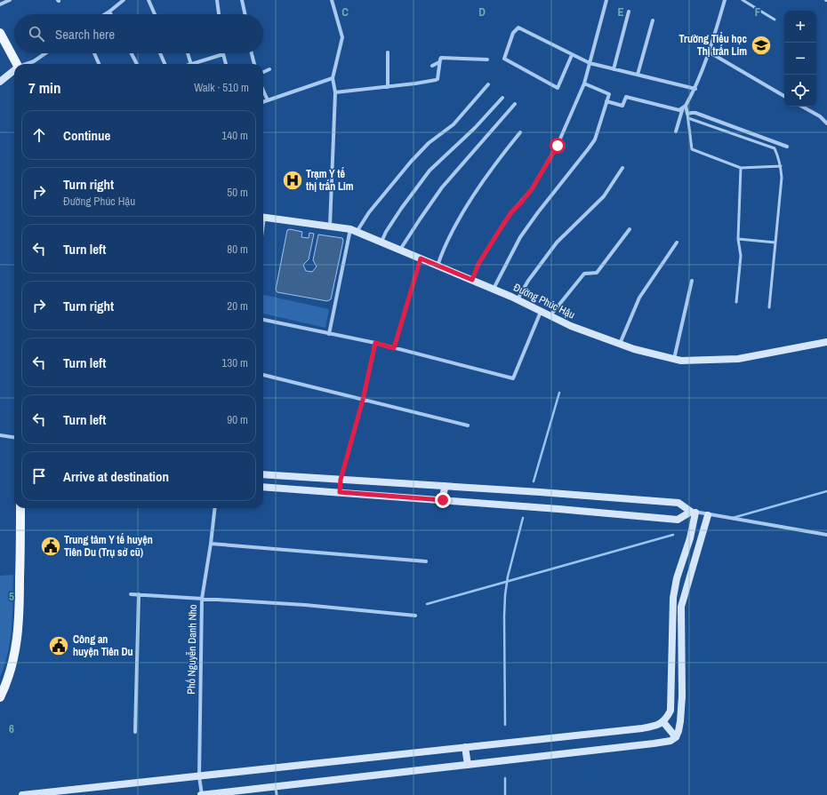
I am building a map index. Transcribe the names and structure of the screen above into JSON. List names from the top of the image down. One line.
{"streets":{"street":["Đường Phúc Hậu","Phố Nguyễn Danh Nho"]},"places":{"school or university":["Trường Tiểu học Thị trấn Lim"],"hospital":["Trạm Y tế thị trấn Lim"],"public building":["Trung tâm Y tế huyện Tiên Du (Trụ sở cũ)","Công an huyện Tiên Du"]},"page":{"map_buttons":["+","−"],"search":"Search here","heading":["7 min","Walk · 510 m"],"list":[["Continue","140 m"],["Turn right","Đường Phúc Hậu","50 m"],["Turn left","80 m"],["Turn right","20 m"],["Turn left","130 m"],["Turn left","90 m"],"Arrive at destination"]},"grid":{"columns":["C","D","E","F"],"rows":["5","6"]}}
